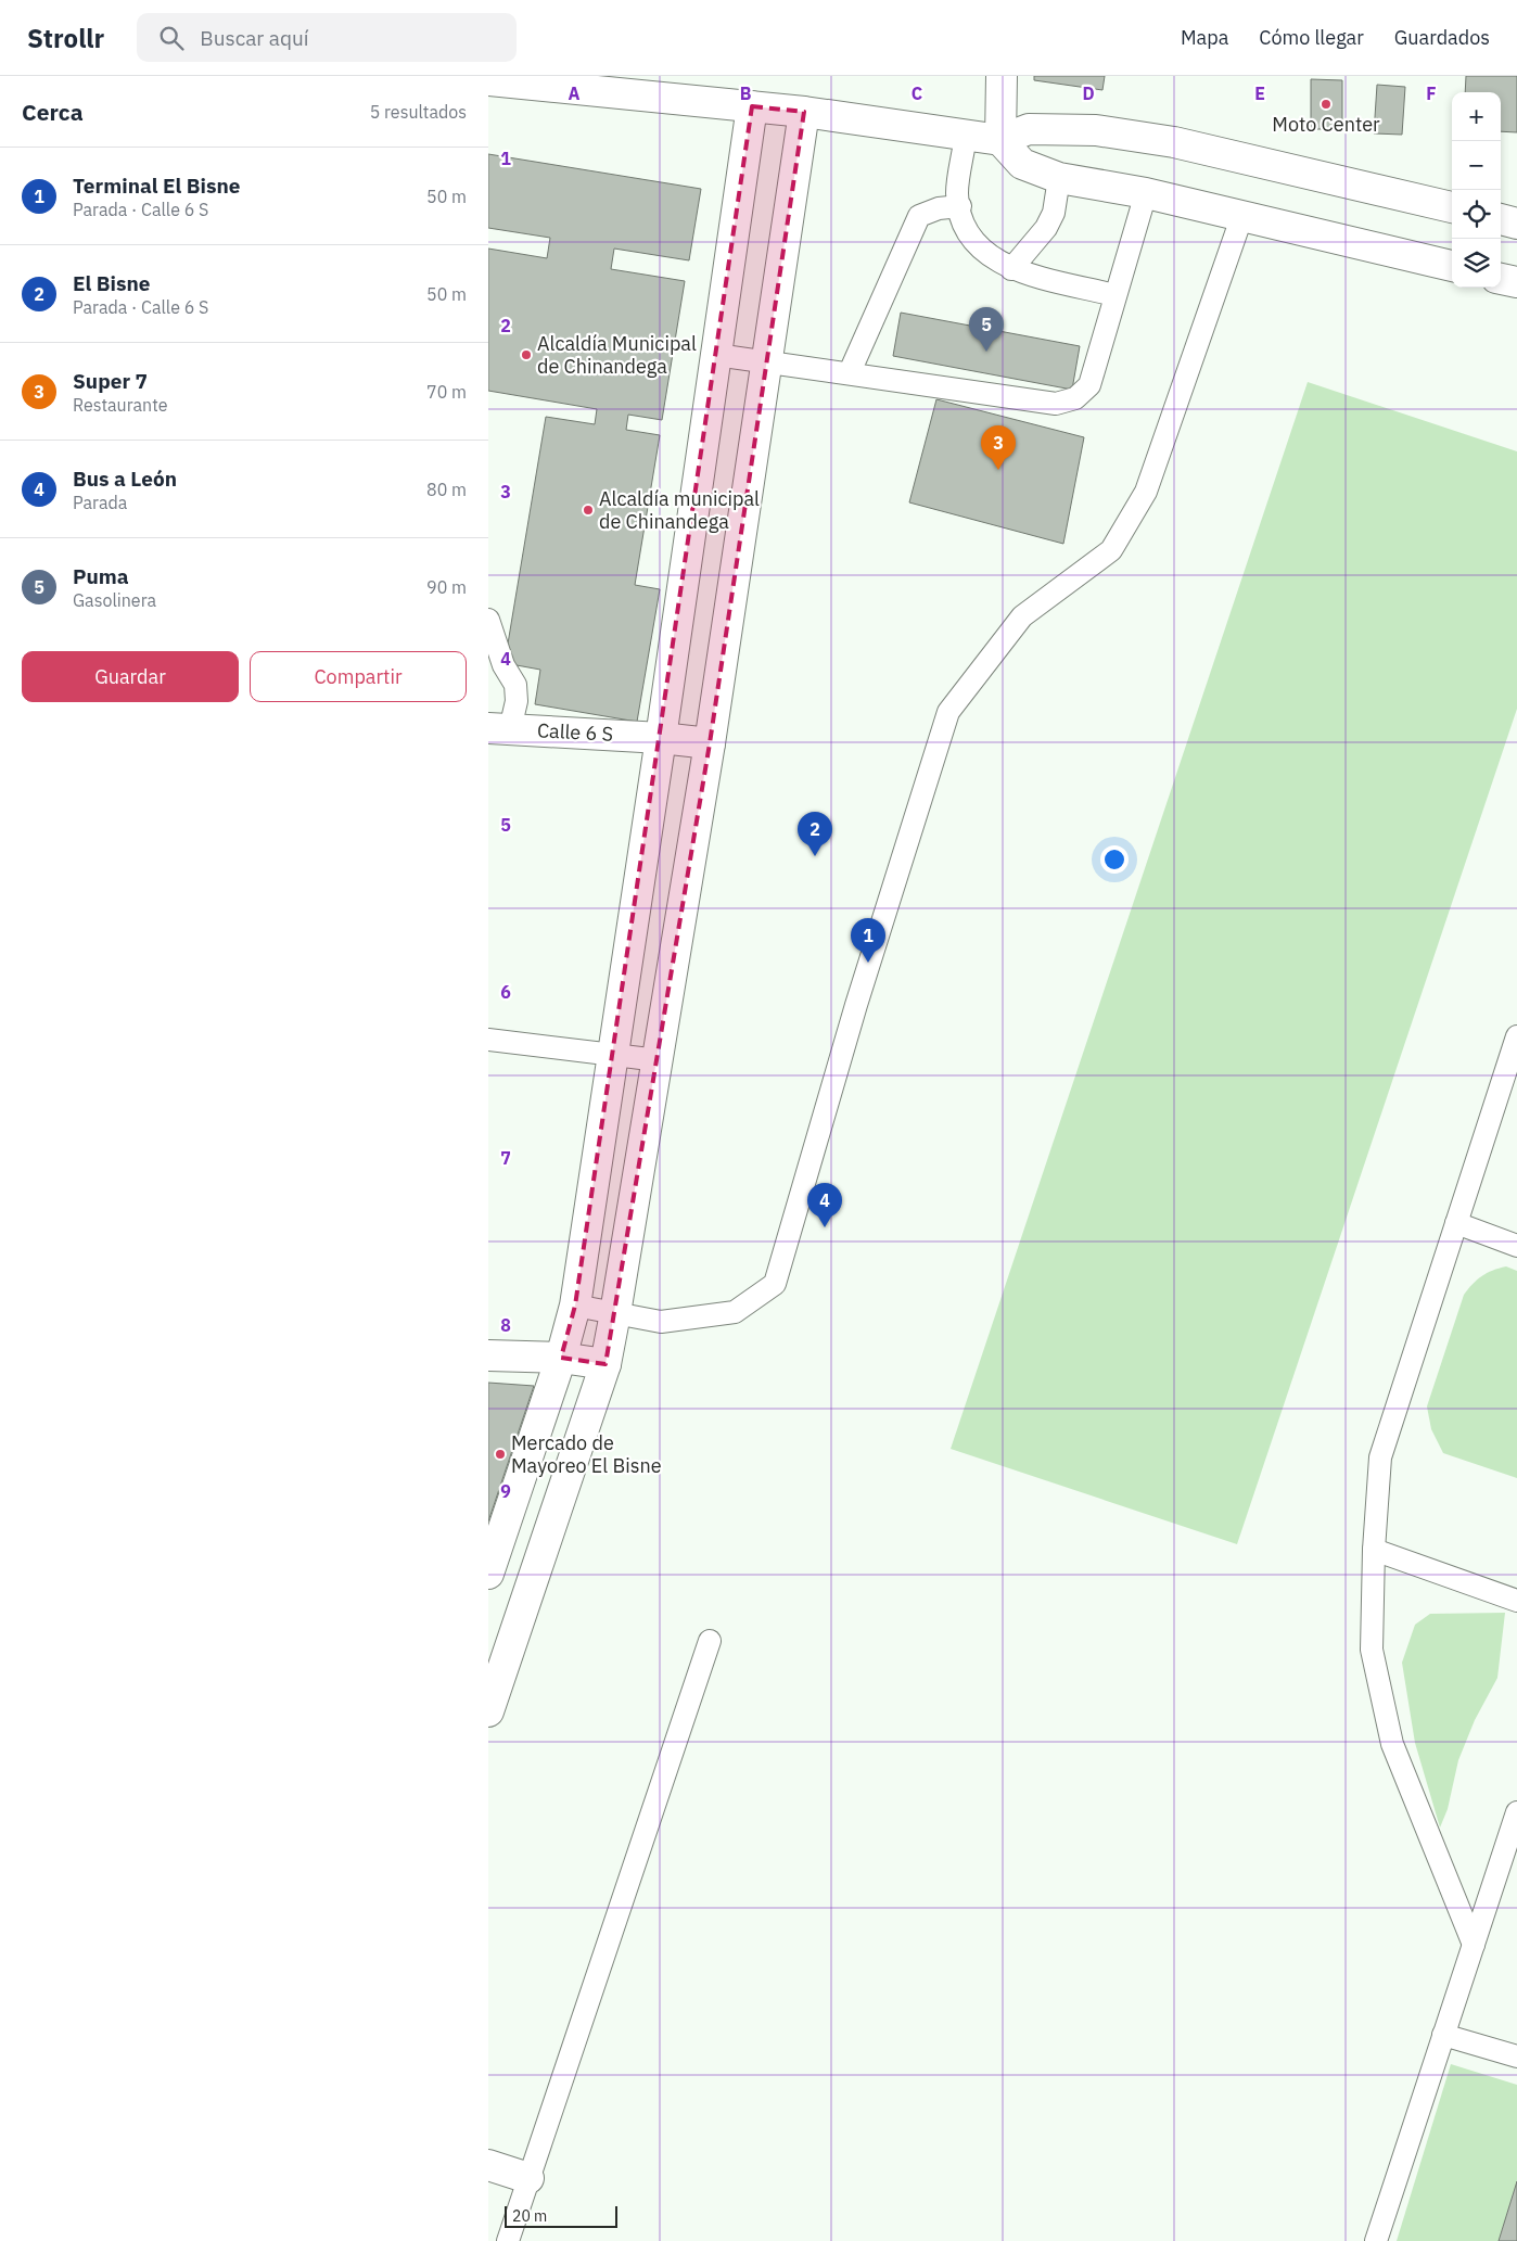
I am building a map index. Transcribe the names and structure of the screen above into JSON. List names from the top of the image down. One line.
{"streets":{"street":["Calle 6 S"]},"places":["Moto Center","Alcaldía Municipal de Chinandega","Alcaldía municipal de Chinandega","Mercado de Mayoreo El Bisne"],"scale_bar":"20 m","page":{"header":"Strollr","search":"Buscar aquí","nav":["Mapa","Cómo llegar","Guardados"],"heading":["Cerca","5 resultados"],"map_buttons":["+","−"],"list":[{"mark":"1","name":"Terminal El Bisne","note":"Parada · Calle 6 S","value":"50 m"},{"mark":"2","name":"El Bisne","note":"Parada · Calle 6 S","value":"50 m"},{"mark":"3","name":"Super 7","note":"Restaurante","value":"70 m"},{"mark":"4","name":"Bus a León","note":"Parada","value":"80 m"},{"mark":"5","name":"Puma","note":"Gasolinera","value":"90 m"}],"pins":["5","3","2","1","4"],"buttons":["Guardar","Compartir"],"scale":"20 m"},"grid":{"columns":["A","B","C","D","E","F"],"rows":["1","2","3","4","5","6","7","8","9"]}}
